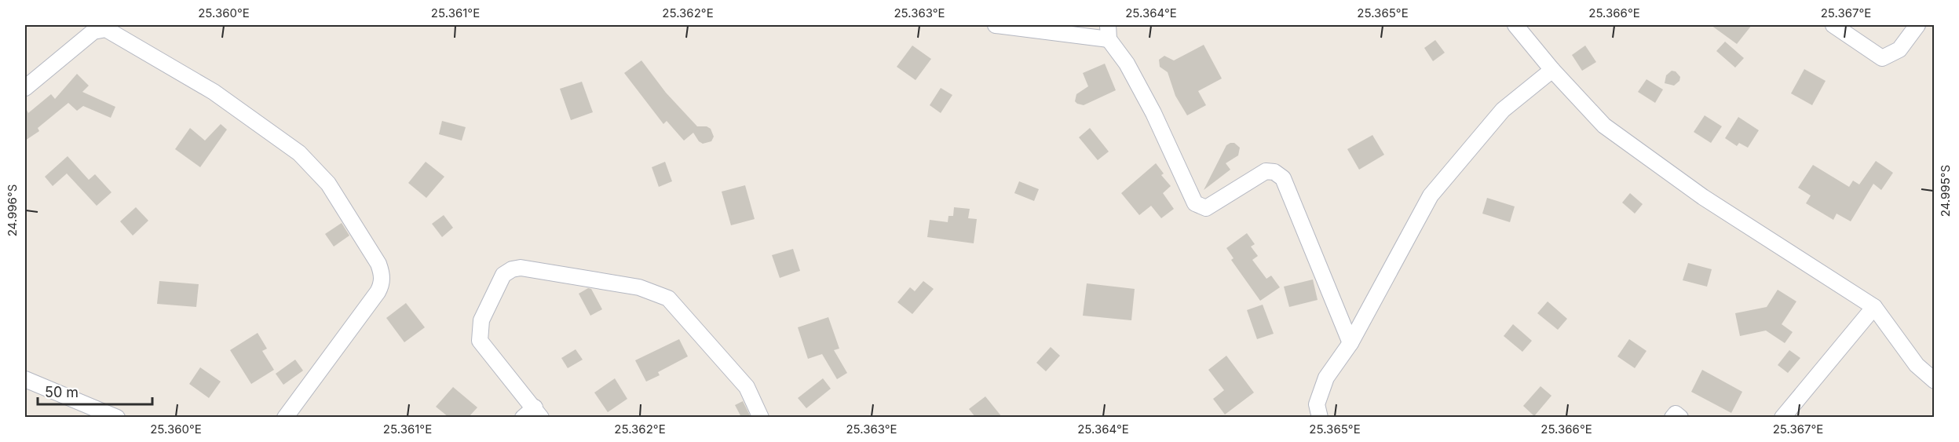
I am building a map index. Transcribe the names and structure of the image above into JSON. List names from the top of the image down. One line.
{"scale_bar":"50 m","coordinates":["25.360°E","25.361°E","25.362°E","25.363°E","25.364°E","25.365°E","25.366°E","25.367°E","24.995°S","24.996°S"]}
